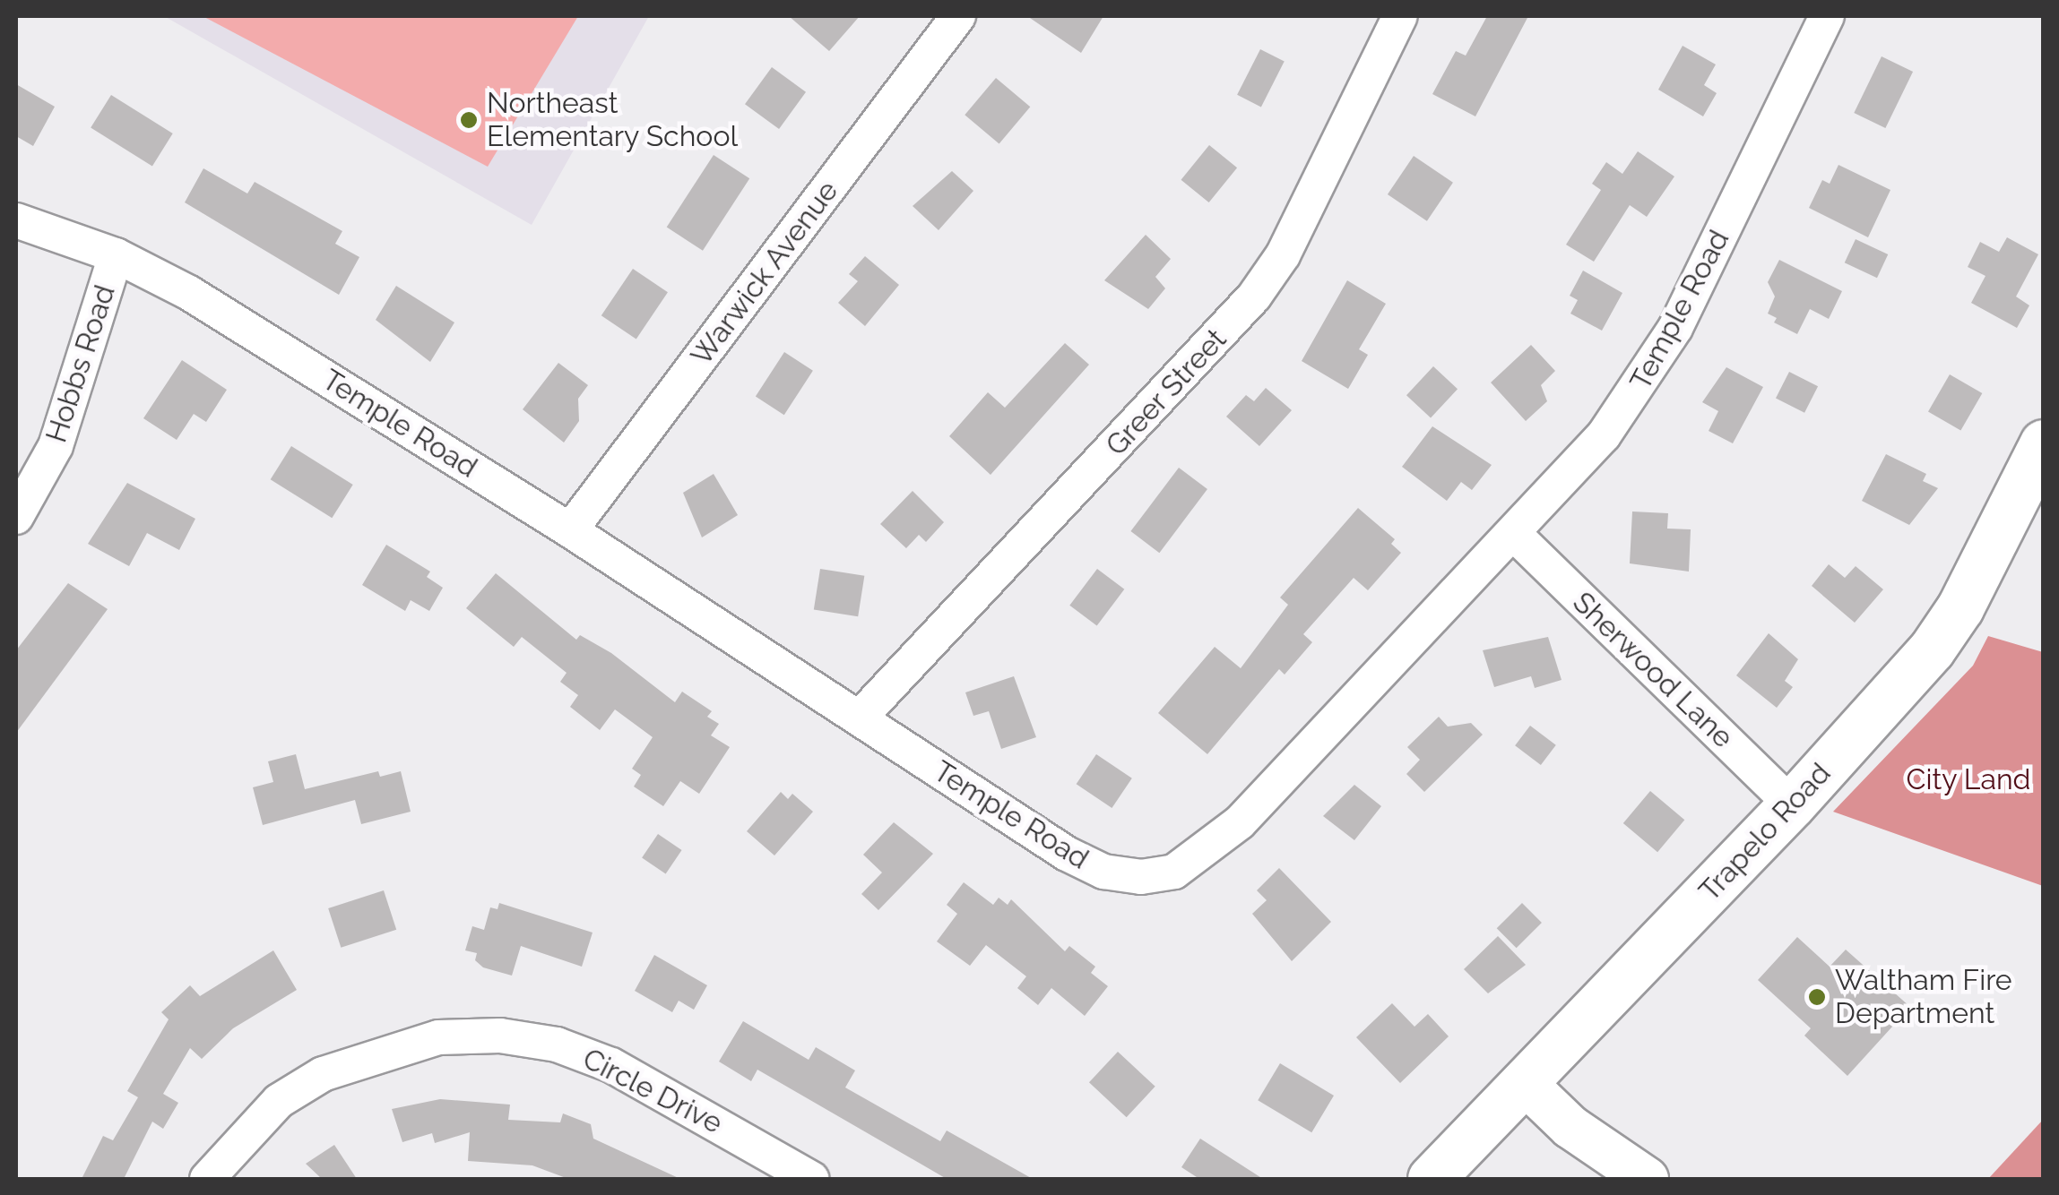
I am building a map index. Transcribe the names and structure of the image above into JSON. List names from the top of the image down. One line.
{"streets":{"main road":["Trapelo Road"],"street":["Warwick Avenue","Temple Road","Hobbs Road","Greer Street","Sherwood Lane","Circle Drive"]},"crossings":[["Warwick Avenue","Temple Road"],["Temple Road","Hobbs Road"],["Temple Road","Greer Street"],["Temple Road","Sherwood Lane"],["Sherwood Lane","Trapelo Road"]],"parks":["City Land"],"places":["Northeast Elementary School","Waltham Fire Department"]}
